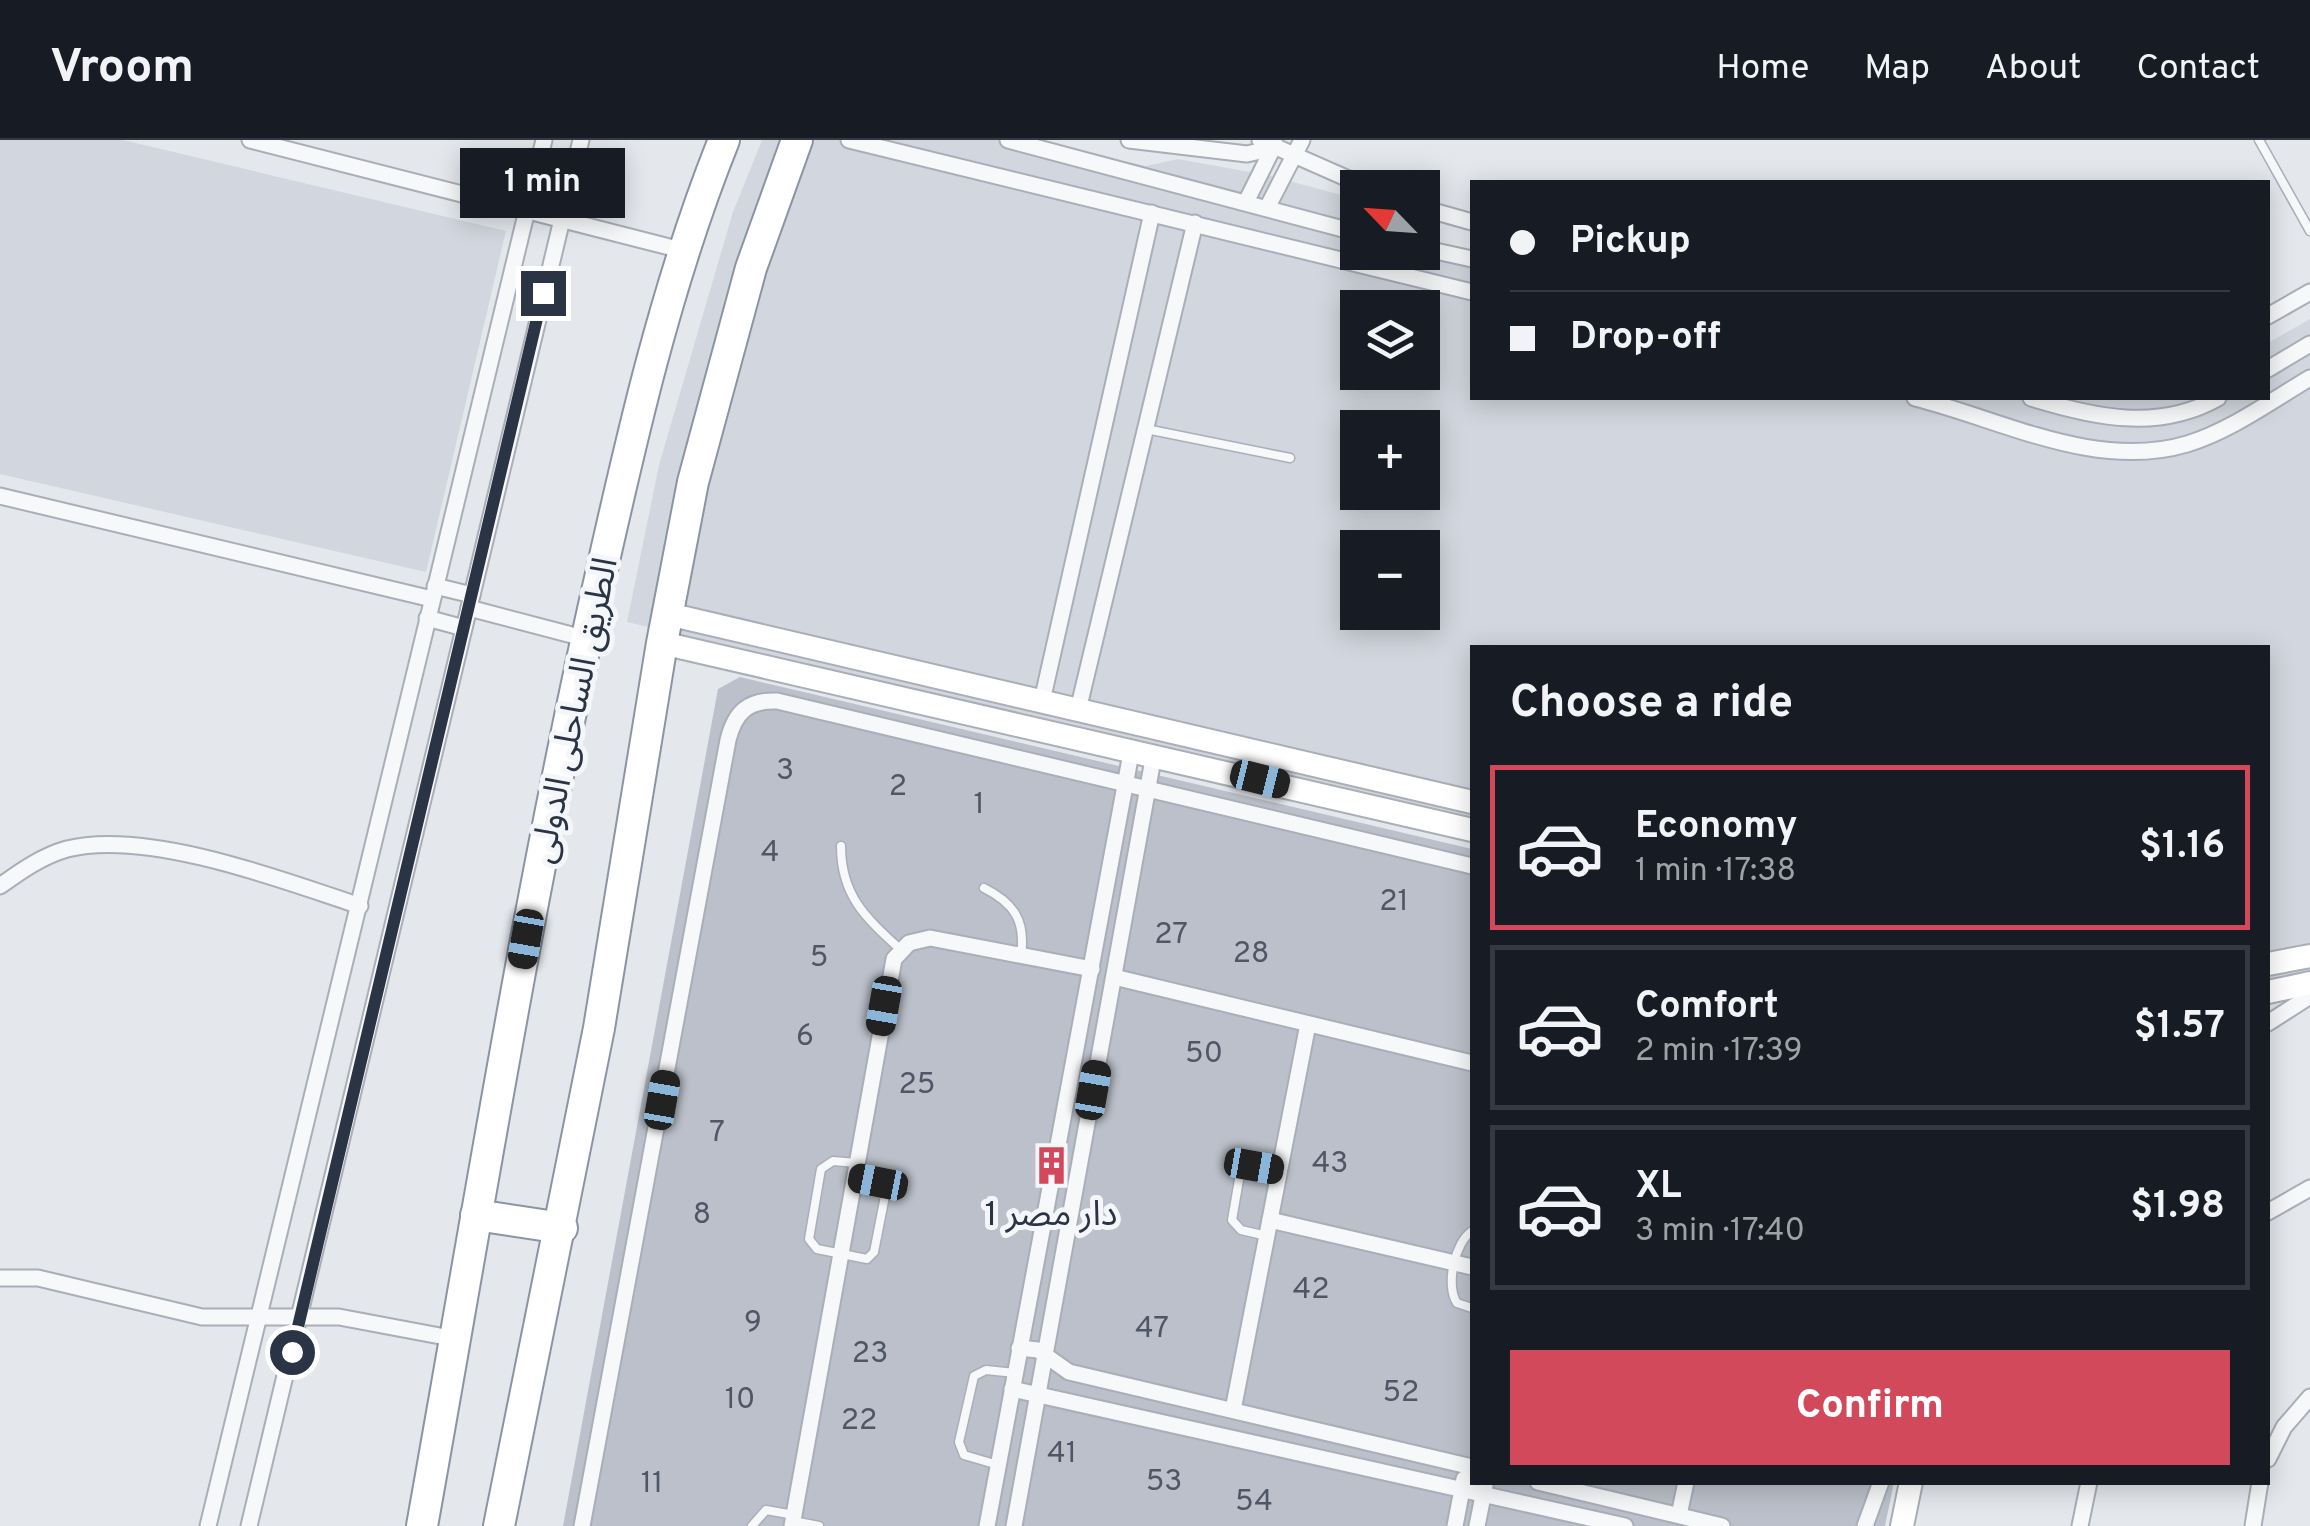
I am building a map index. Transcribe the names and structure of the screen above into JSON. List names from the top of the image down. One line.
{"streets":{"highway":["الطريق الساحلى الدولى"]},"places":{"building":["دار مصر 1"]},"house_numbers":["3","2","1","4","21","27","28","5","6","50","25","7","43","8","42","9","47","23","52","10","22","41","53","11","54"],"north":"top left","page":{"header":"Vroom","nav":["Home","Map","About","Contact"],"bubble":"1 min","map_buttons":["+","−"],"banner":["Pickup","Drop-off"],"heading":"Choose a ride","list":[{"name":"Economy","note":"1 min · 17:38","value":"$1.16"},{"name":"Comfort","note":"2 min · 17:39","value":"$1.57"},{"name":"XL","note":"3 min · 17:40","value":"$1.98"}],"buttons":"Confirm"}}
